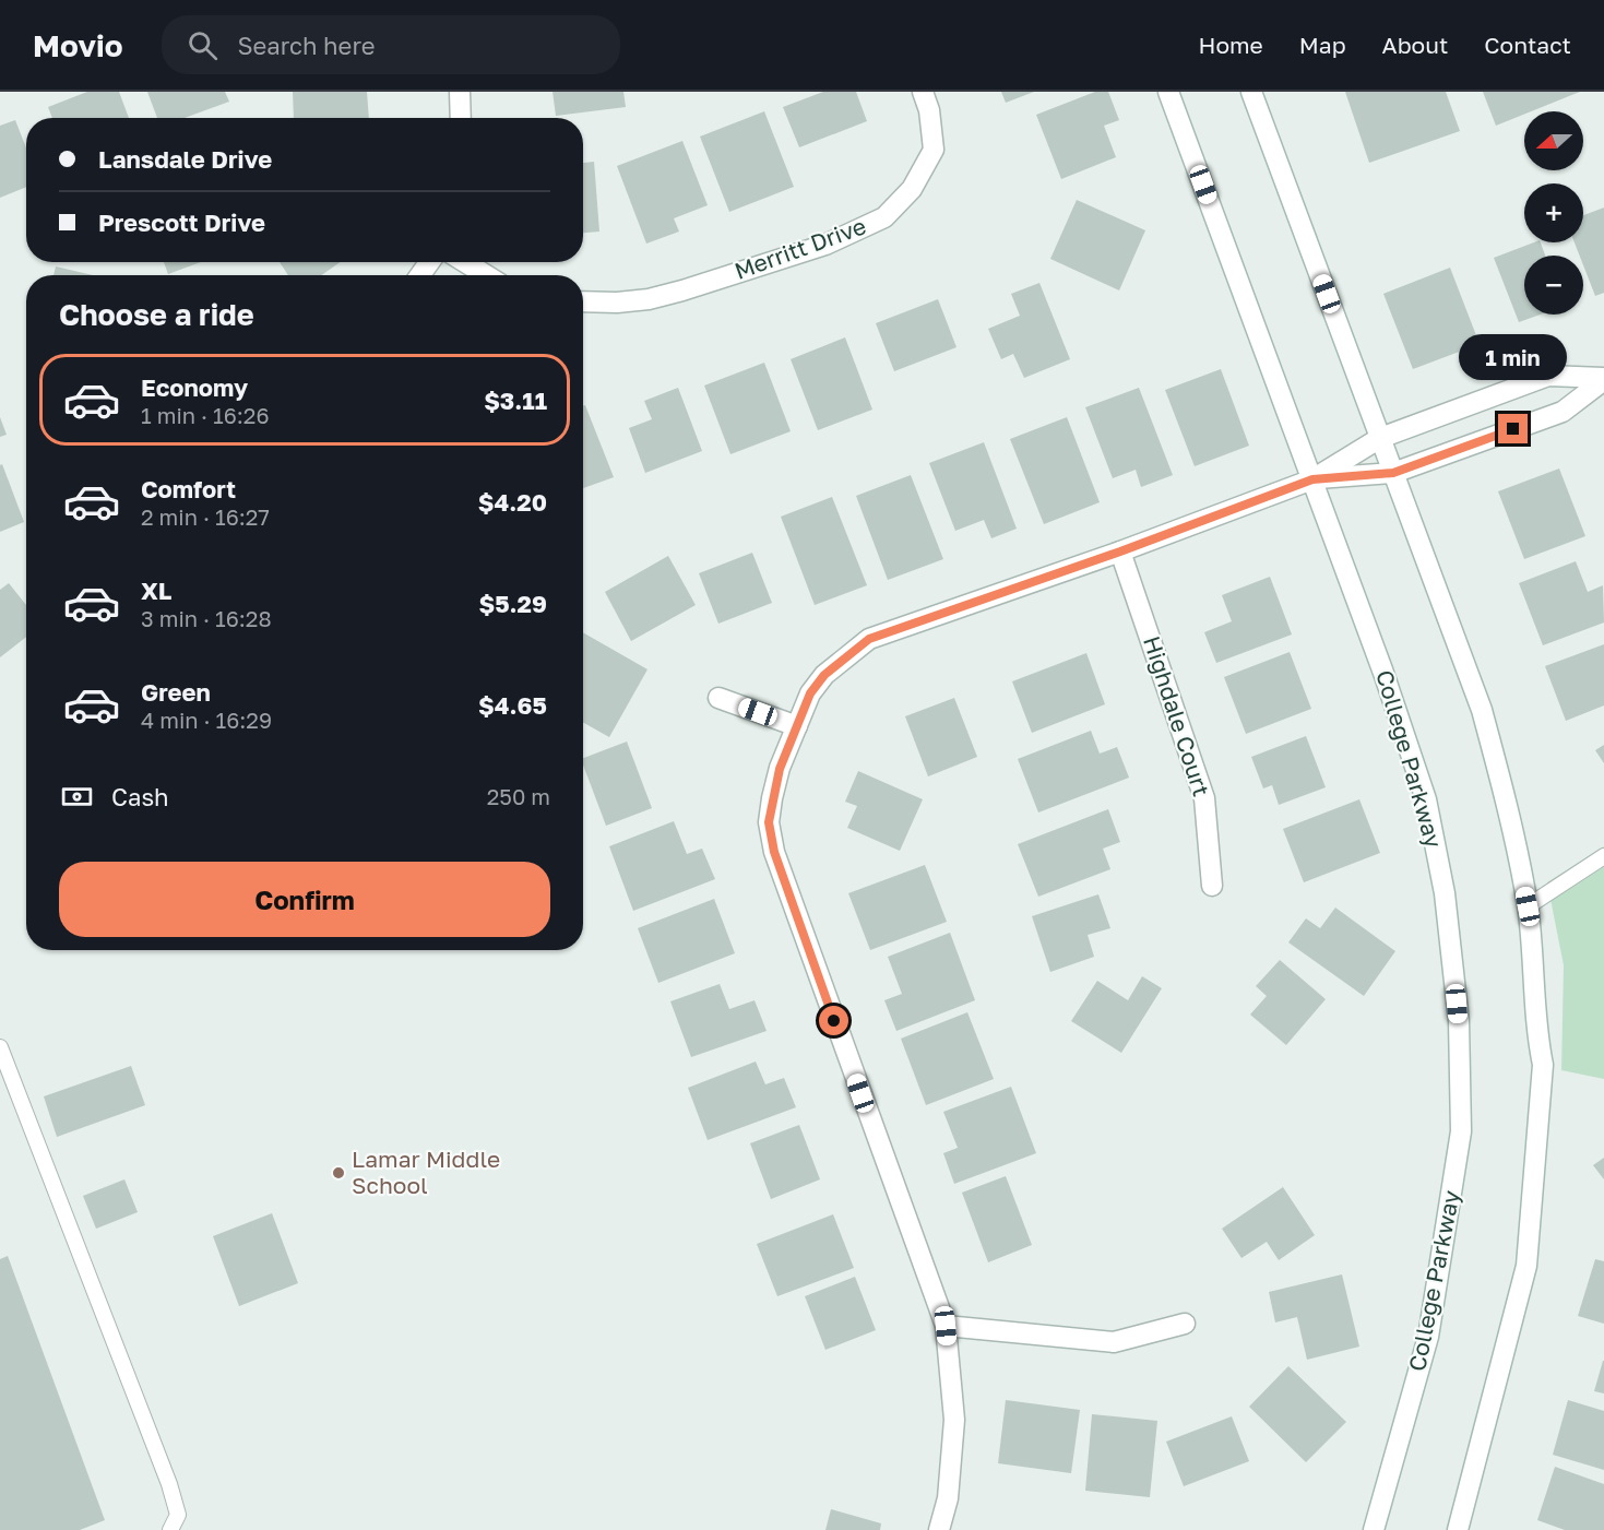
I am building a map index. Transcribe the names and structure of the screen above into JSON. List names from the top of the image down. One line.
{"streets":{"street":["Merritt Drive","Highdale Court","College Parkway"]},"places":["Lamar Middle School"],"north":"left","page":{"header":"Movio","search":"Search here","nav":["Home","Map","About","Contact"],"map_buttons":["+","−"],"banner":["Lansdale Drive","Prescott Drive"],"heading":"Choose a ride","bubble":"1 min","list":[{"name":"Economy","note":"1 min · 16:26","value":"$3.11"},{"name":"Comfort","note":"2 min · 16:27","value":"$4.20"},{"name":"XL","note":"3 min · 16:28","value":"$5.29"},{"name":"Green","note":"4 min · 16:29","value":"$4.65"}],"pay":["Cash","250 m"],"buttons":"Confirm"}}
